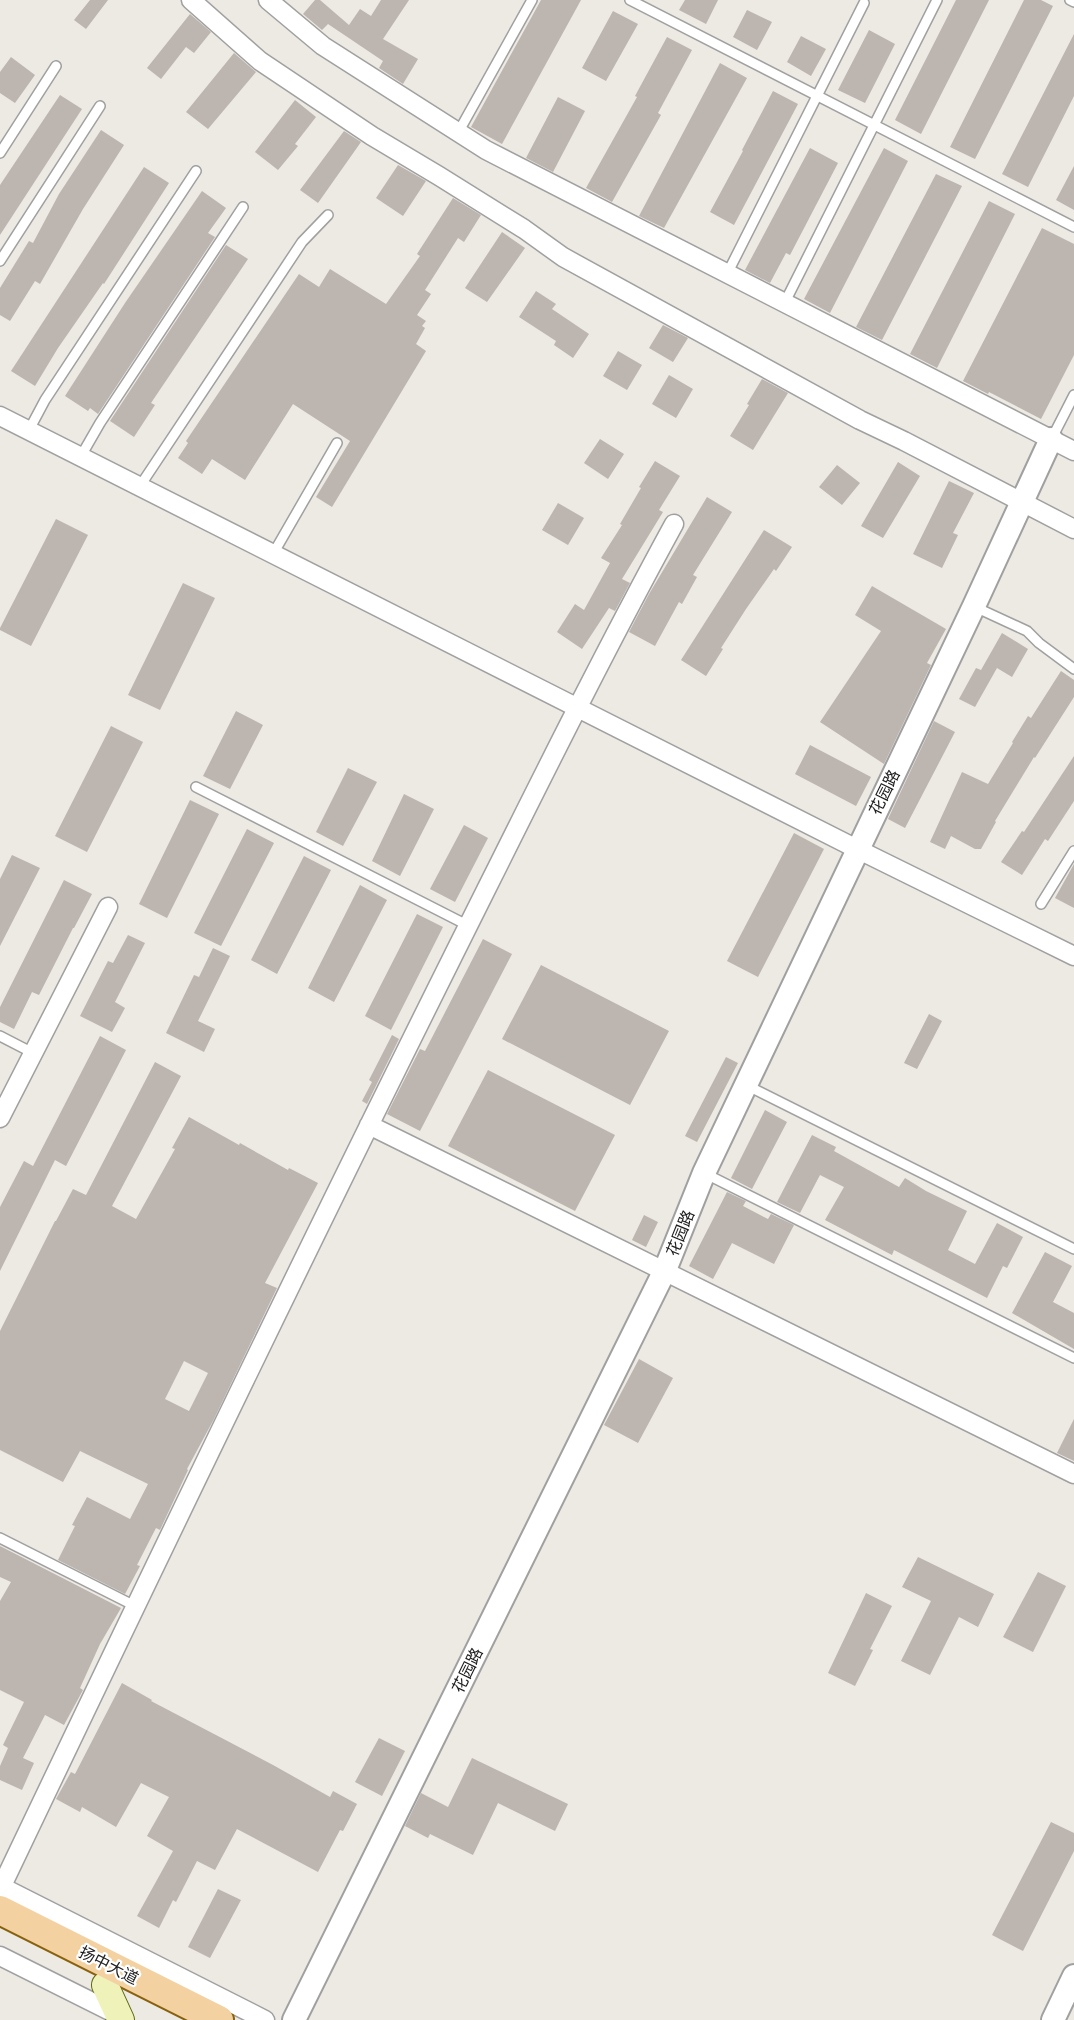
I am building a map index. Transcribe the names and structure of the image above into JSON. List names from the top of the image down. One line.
{"streets":{"main road":["扬中大道"],"street":["花园路"]}}
